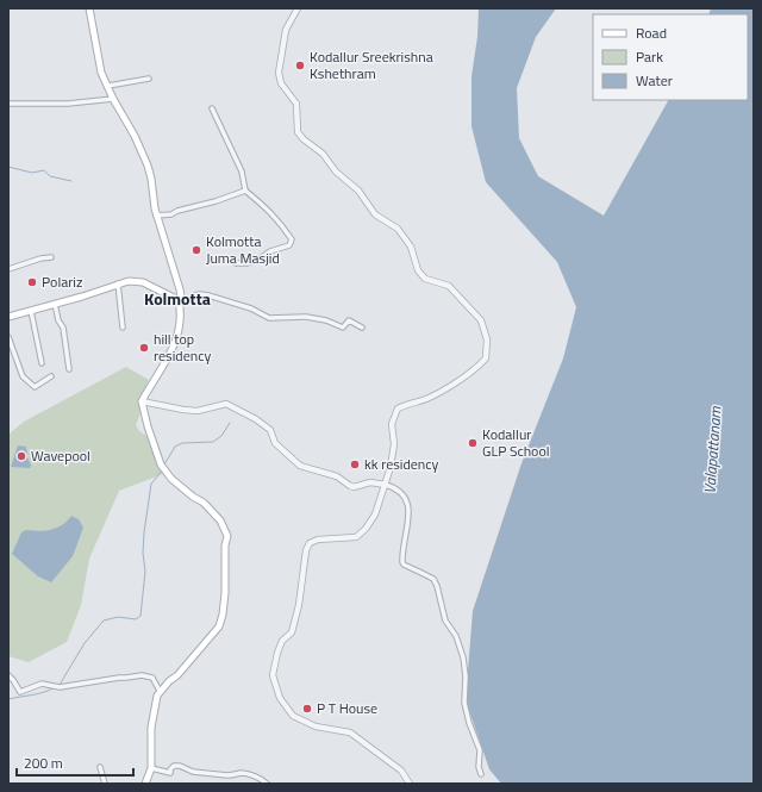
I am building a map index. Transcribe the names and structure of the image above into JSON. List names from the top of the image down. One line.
{"districts":["Kolmotta"],"water":["Valapattanam"],"places":["Kodallur Sreekrishna Kshethram","Kolmotta Juma Masjid","Polariz","hill top residency","Kodallur GLP School","Wavepool","kk residency","P T House"],"legend":["Road","Park","Water"],"scale_bar":"200 m"}
